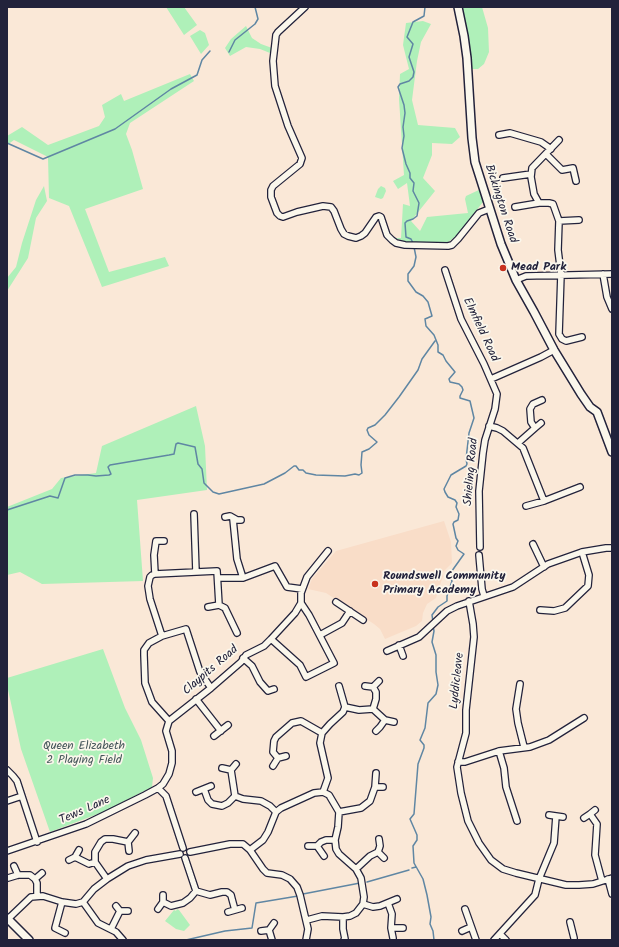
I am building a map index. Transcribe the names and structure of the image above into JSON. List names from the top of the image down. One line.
{"streets":{"main road":["Bickington Road"],"street":["Elmfield Road","Shieling Road","Claypits Road","Lyddicleave","Tews Lane"]},"crossings":[["Bickington Road","Elmfield Road"],["Elmfield Road","Shieling Road"],["Claypits Road","Tews Lane"]],"parks":["Queen Elizabeth 2 Playing Field"],"places":["Mead Park","Roundswell Community Primary Academy"]}
